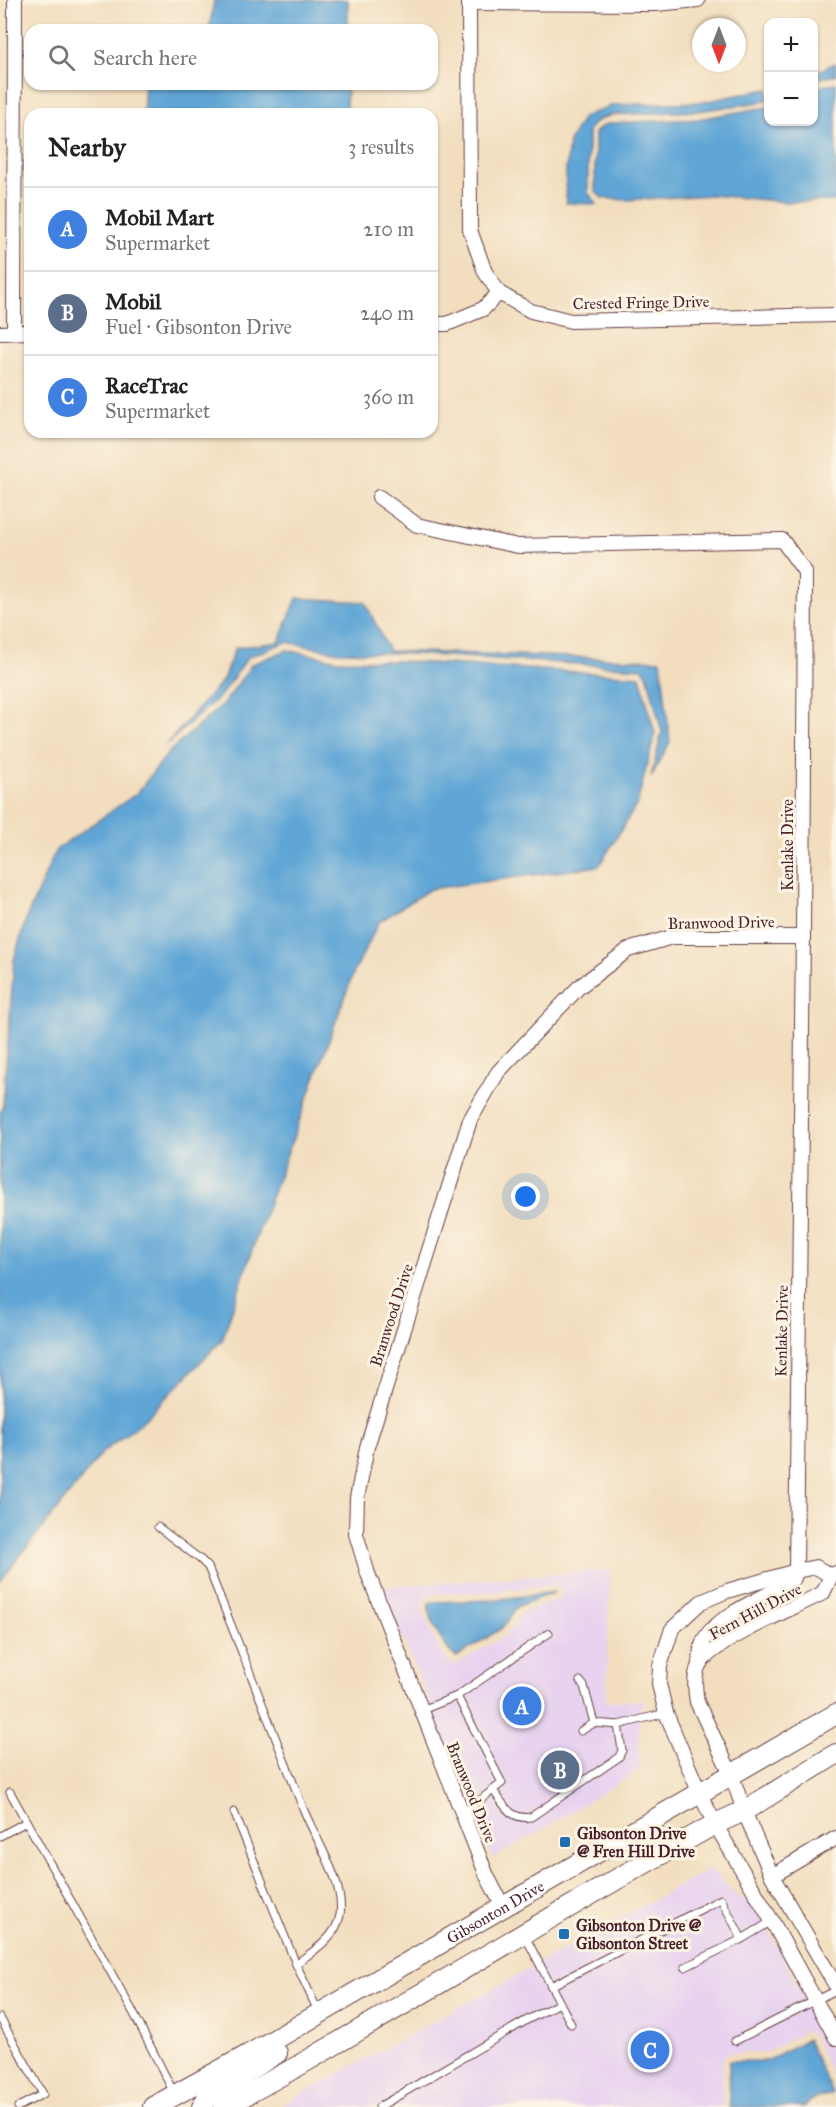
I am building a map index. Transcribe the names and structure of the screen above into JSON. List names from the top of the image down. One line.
{"streets":{"main road":["Gibsonton Drive"],"street":["Crested Fringe Drive","Kenlake Drive","Branwood Drive","Fern Hill Drive"]},"crossings":[["Kenlake Drive","Branwood Drive"],["Kenlake Drive","Fern Hill Drive"],["Branwood Drive","Gibsonton Drive"],["Fern Hill Drive","Gibsonton Drive"]],"places":{"transit":["Gibsonton Drive @ Fren Hill Drive","Gibsonton Drive @ Gibsonton Street"]},"north":"bottom","page":{"map_buttons":["+","−"],"search":"Search here","heading":["Nearby","3 results"],"list":[{"mark":"A","name":"Mobil Mart","note":"Supermarket","value":"210 m"},{"mark":"B","name":"Mobil","note":"Fuel · Gibsonton Drive","value":"240 m"},{"mark":"C","name":"RaceTrac","note":"Supermarket","value":"360 m"}],"pins":["A","B","C"]}}
